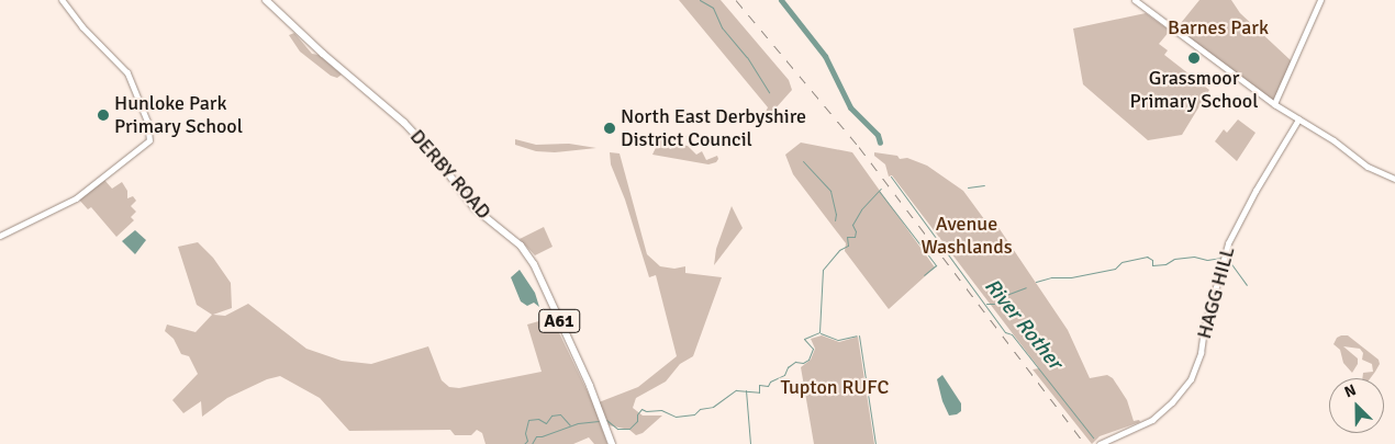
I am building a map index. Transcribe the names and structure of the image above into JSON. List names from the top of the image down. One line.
{"streets":{"highway":["DERBY ROAD","A61"],"street":["HAGG HILL"]},"water":["River Rother"],"parks":["Barnes Park","Avenue Washlands","Tupton RUFC"],"places":["Grassmoor Primary School","Hunloke Park Primary School","North East Derbyshire District Council"],"north":"top left"}
